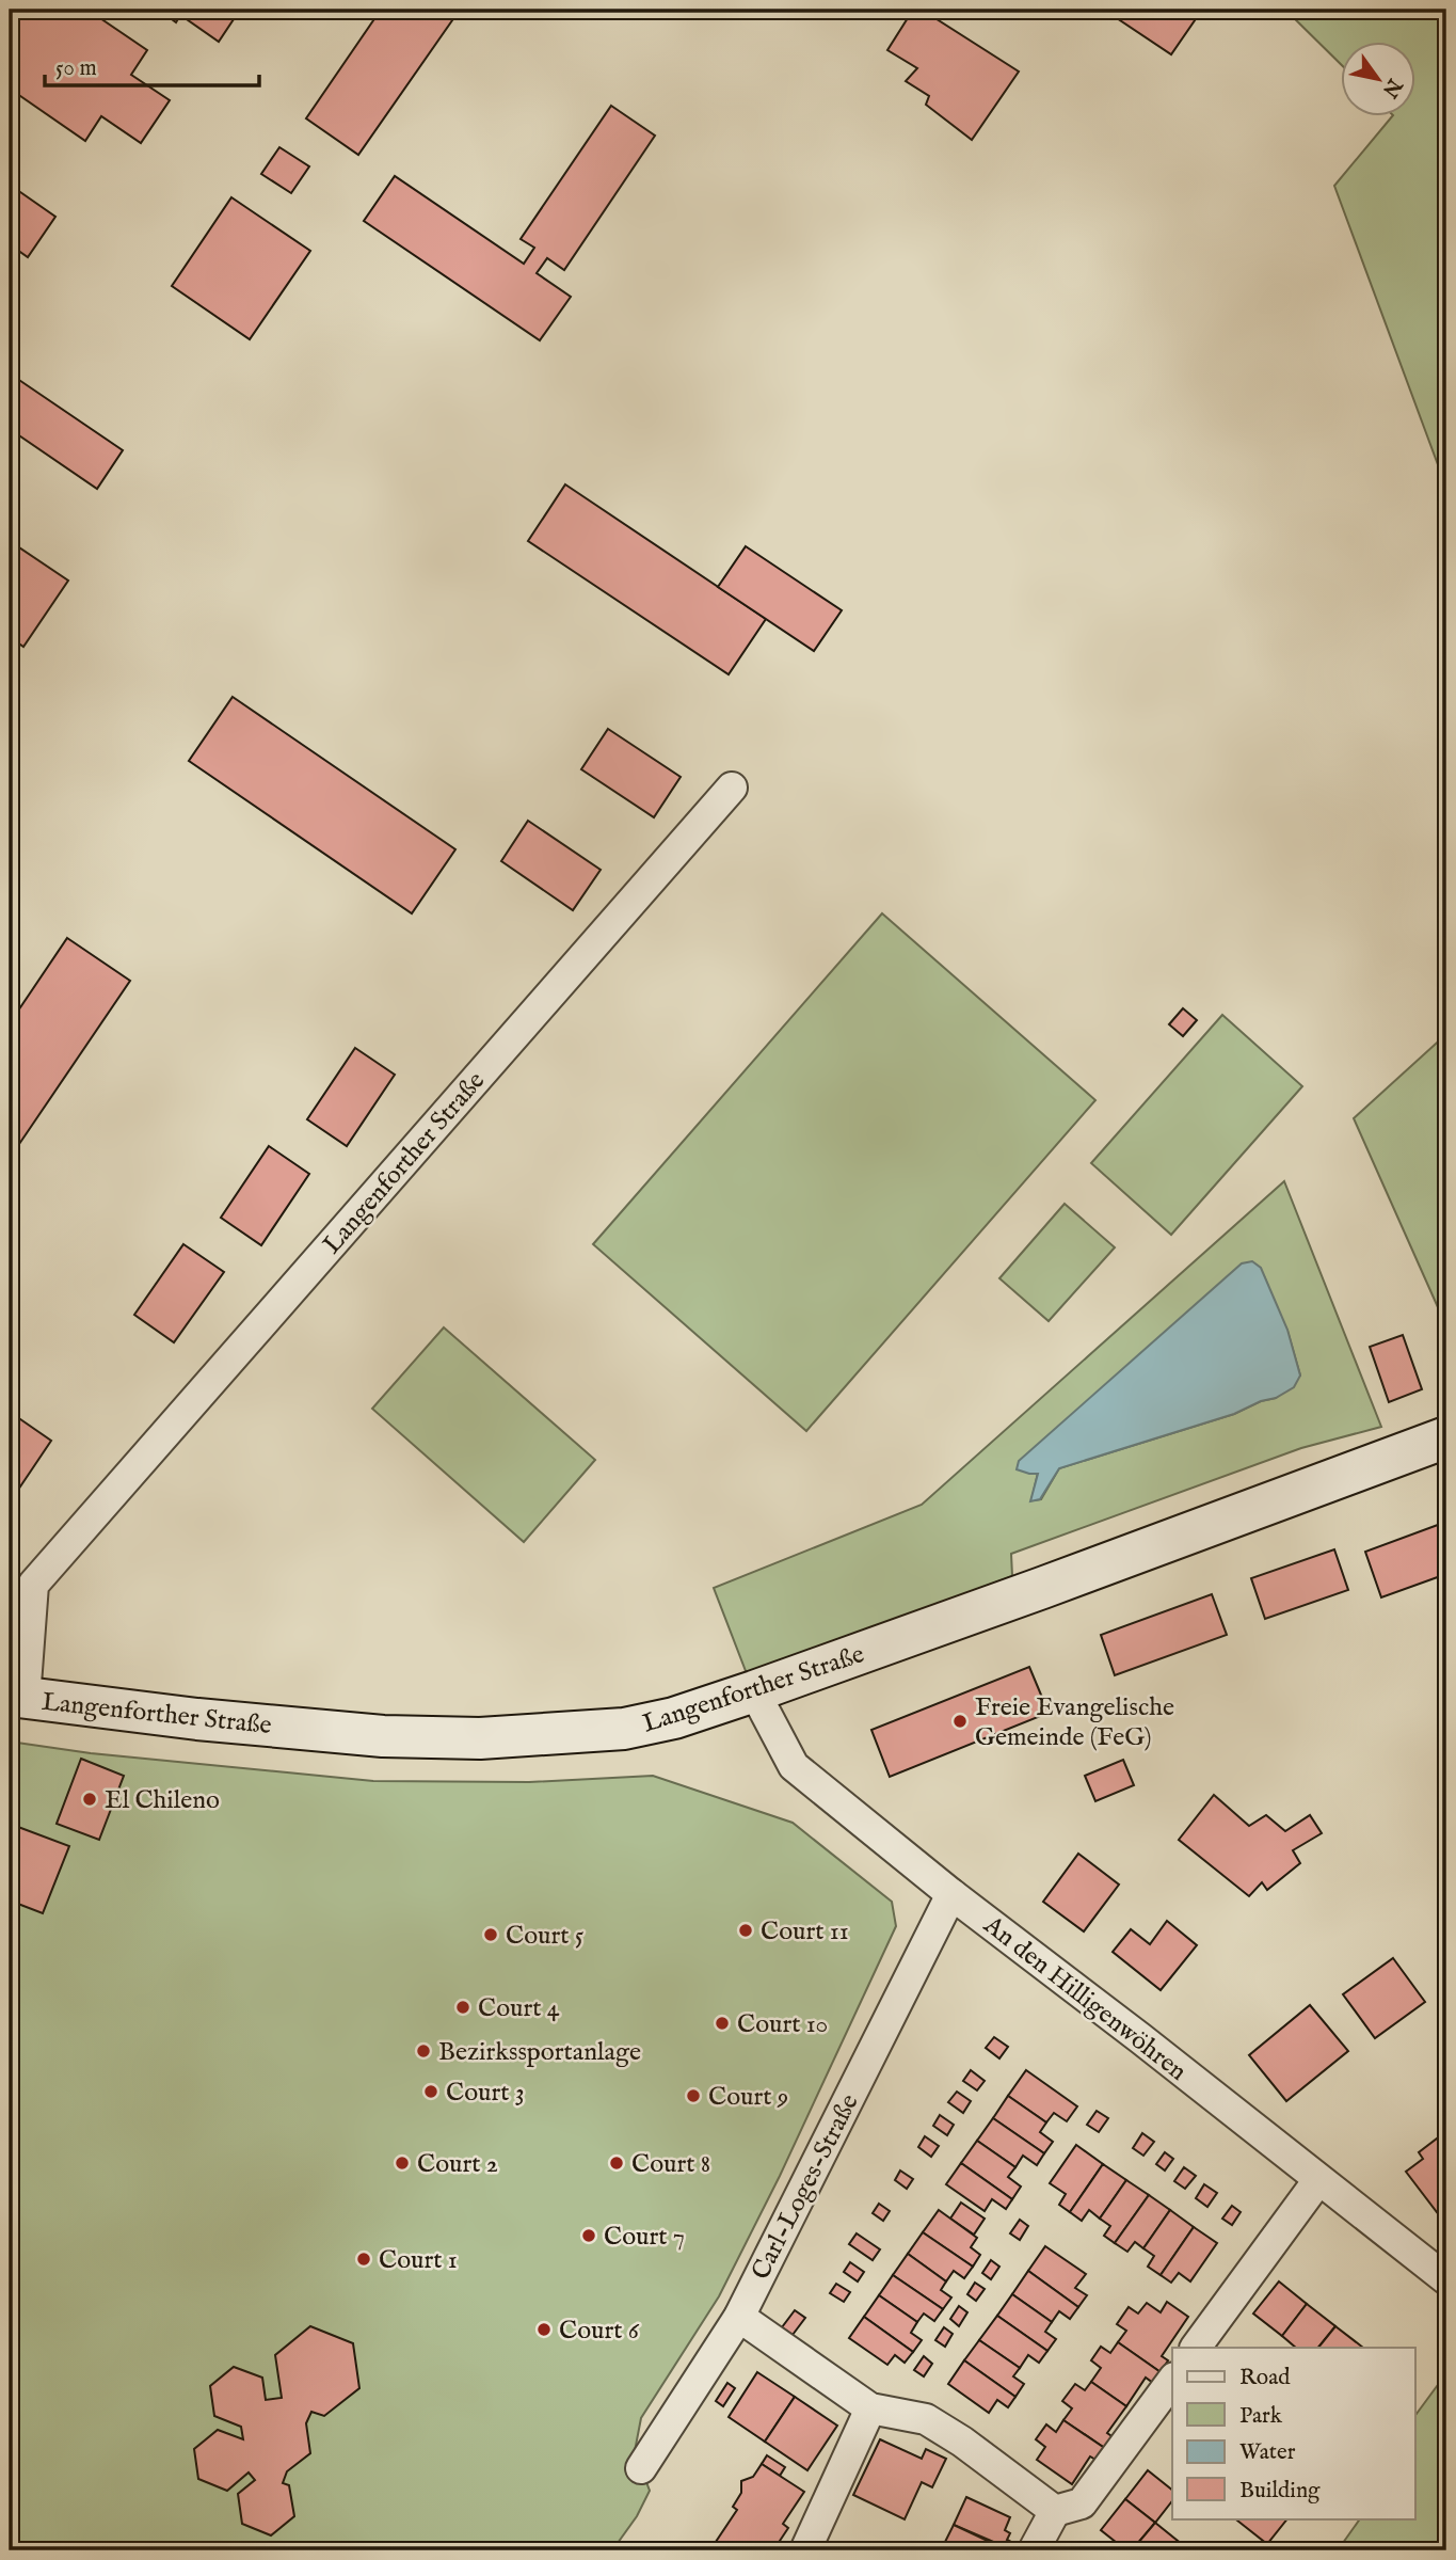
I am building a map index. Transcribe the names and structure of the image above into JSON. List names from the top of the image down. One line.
{"streets":{"main road":["Langenforther Straße"],"street":["An den Hilligenwöhren","Carl-Loges-Straße"]},"crossings":[["Langenforther Straße","An den Hilligenwöhren"],["An den Hilligenwöhren","Carl-Loges-Straße"]],"places":["Freie Evangelische Gemeinde (FeG)","El Chileno","Court 11","Court 5","Court 4","Court 10","Bezirkssportanlage","Court 3","Court 9","Court 2","Court 8","Court 7","Court 1","Court 6"],"legend":["Road","Park","Water","Building"],"scale_bar":"50 m","north":"bottom right"}
